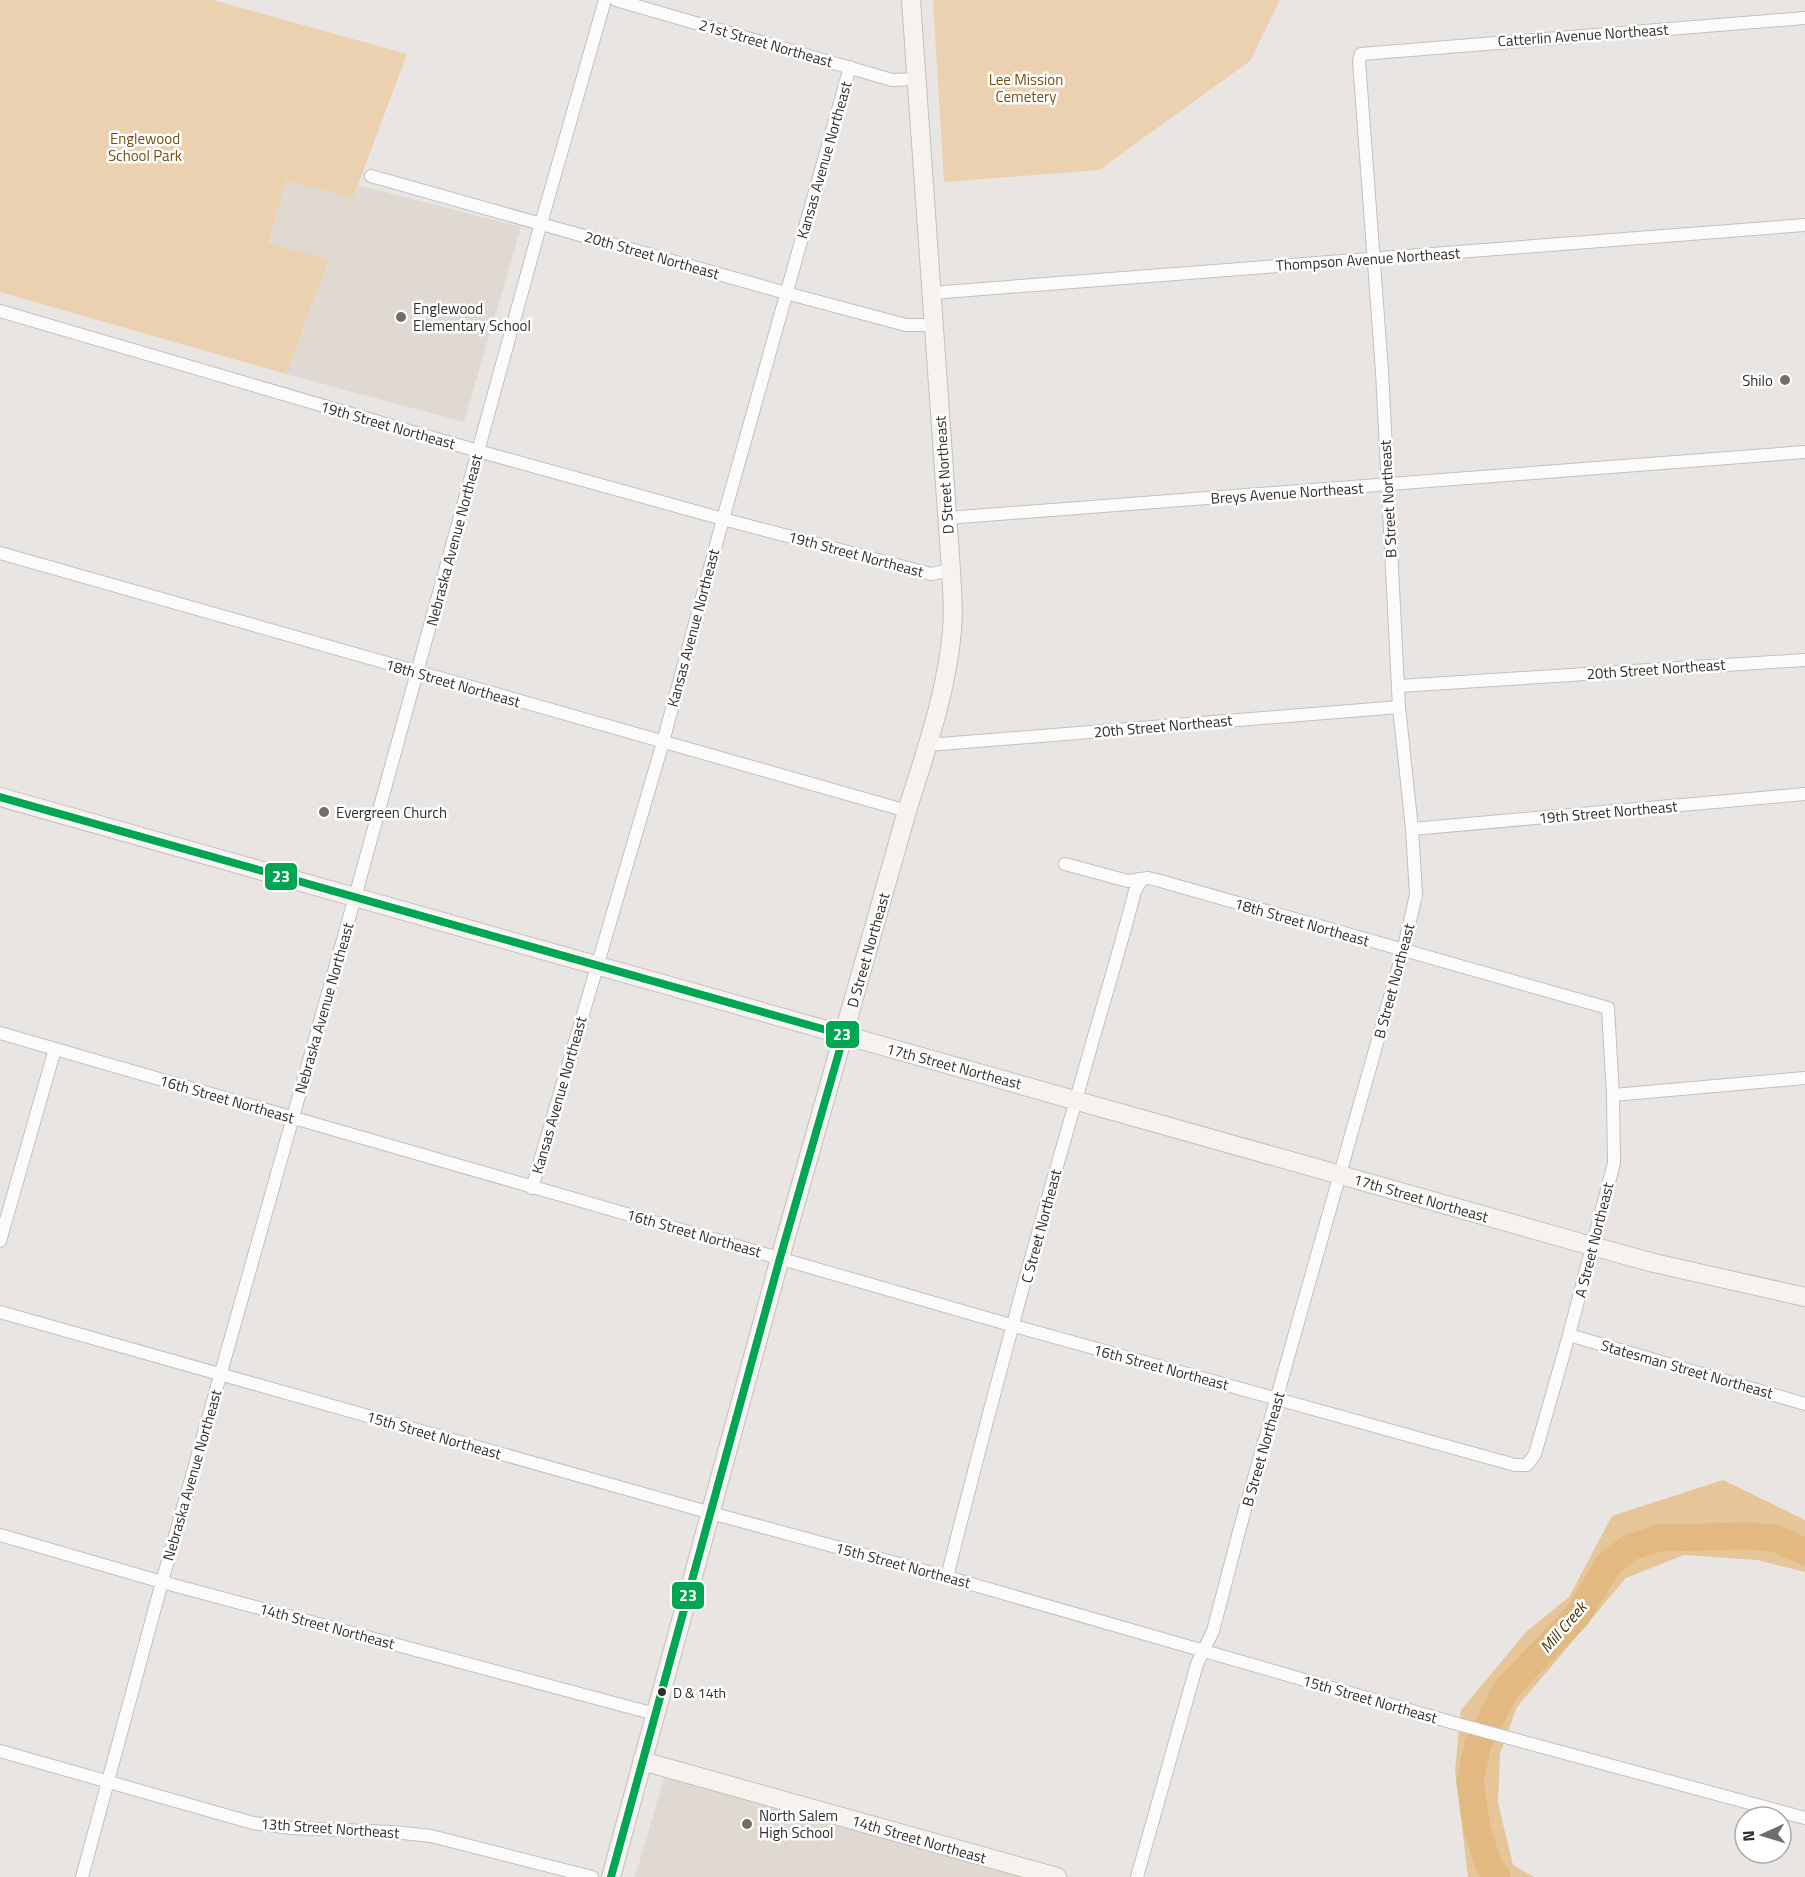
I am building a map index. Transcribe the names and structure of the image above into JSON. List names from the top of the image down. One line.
{"streets":{"street":["Catterlin Avenue Northeast","21st Street Northeast","Kansas Avenue Northeast","20th Street Northeast","Thompson Avenue Northeast","19th Street Northeast","D Street Northeast","Breys Avenue Northeast","B Street Northeast","Nebraska Avenue Northeast","18th Street Northeast","17th Street Northeast","16th Street Northeast","C Street Northeast","A Street Northeast","Statesman Street Northeast","15th Street Northeast","14th Street Northeast","13th Street Northeast"]},"crossings":[["Catterlin Avenue Northeast","B Street Northeast"],["21st Street Northeast","Kansas Avenue Northeast"],["21st Street Northeast","D Street Northeast"],["Kansas Avenue Northeast","20th Street Northeast"],["Kansas Avenue Northeast","19th Street Northeast"],["Kansas Avenue Northeast","18th Street Northeast"],["Kansas Avenue Northeast","17th Street Northeast"],["Kansas Avenue Northeast","16th Street Northeast"],["20th Street Northeast","D Street Northeast"],["20th Street Northeast","B Street Northeast"],["20th Street Northeast","Nebraska Avenue Northeast"],["Thompson Avenue Northeast","D Street Northeast"],["Thompson Avenue Northeast","B Street Northeast"],["19th Street Northeast","D Street Northeast"],["19th Street Northeast","B Street Northeast"],["19th Street Northeast","Nebraska Avenue Northeast"],["D Street Northeast","Breys Avenue Northeast"],["D Street Northeast","18th Street Northeast"],["D Street Northeast","17th Street Northeast"],["D Street Northeast","16th Street Northeast"],["D Street Northeast","15th Street Northeast"],["D Street Northeast","14th Street Northeast"],["Breys Avenue Northeast","B Street Northeast"],["B Street Northeast","18th Street Northeast"],["B Street Northeast","17th Street Northeast"],["B Street Northeast","16th Street Northeast"],["B Street Northeast","15th Street Northeast"],["Nebraska Avenue Northeast","18th Street Northeast"],["Nebraska Avenue Northeast","17th Street Northeast"],["Nebraska Avenue Northeast","16th Street Northeast"],["Nebraska Avenue Northeast","15th Street Northeast"],["Nebraska Avenue Northeast","14th Street Northeast"],["Nebraska Avenue Northeast","13th Street Northeast"],["18th Street Northeast","C Street Northeast"],["18th Street Northeast","A Street Northeast"],["17th Street Northeast","C Street Northeast"],["17th Street Northeast","A Street Northeast"],["16th Street Northeast","C Street Northeast"],["16th Street Northeast","A Street Northeast"],["C Street Northeast","15th Street Northeast"],["A Street Northeast","Statesman Street Northeast"]],"water":["Mill Creek"],"parks":["Lee Mission Cemetery","Englewood School Park"],"places":["Englewood Elementary School","Shilo","Evergreen Church","D & 14th","North Salem High School"],"lines":["transit line 23"],"north":"left"}
